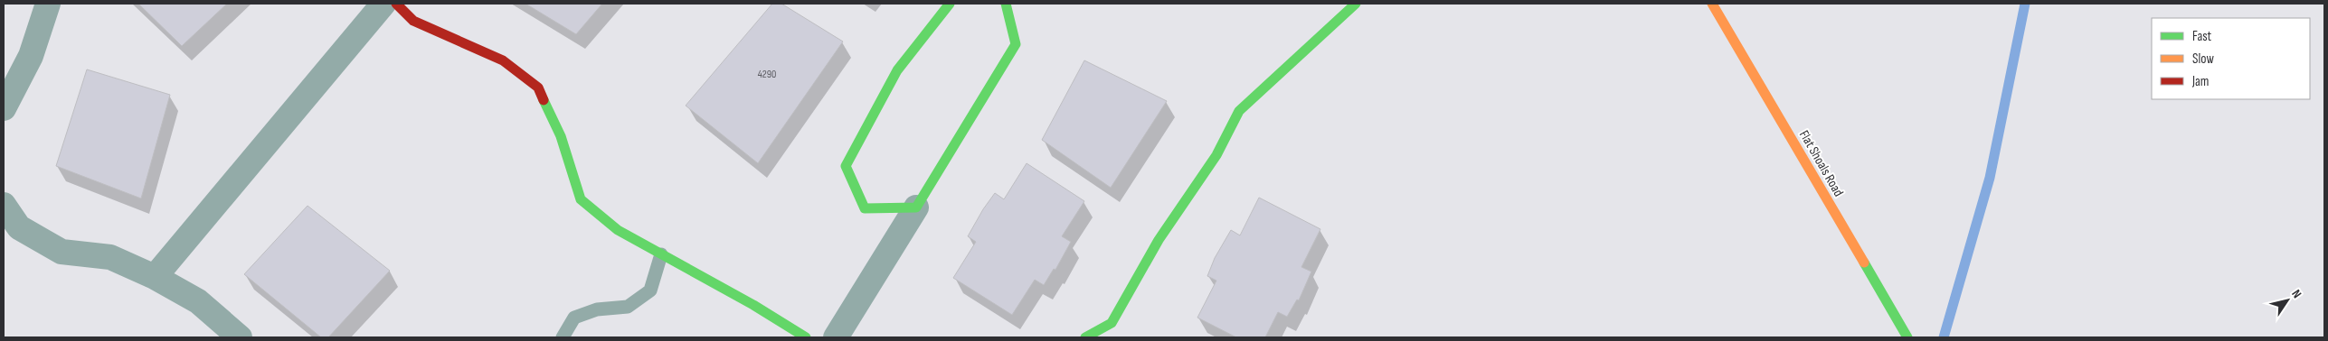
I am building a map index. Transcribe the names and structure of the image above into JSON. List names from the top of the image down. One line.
{"streets":{"street":["Flat Shoals Road"]},"house_numbers":["4290"],"legend":["Fast","Slow","Jam"],"north":"top right"}
